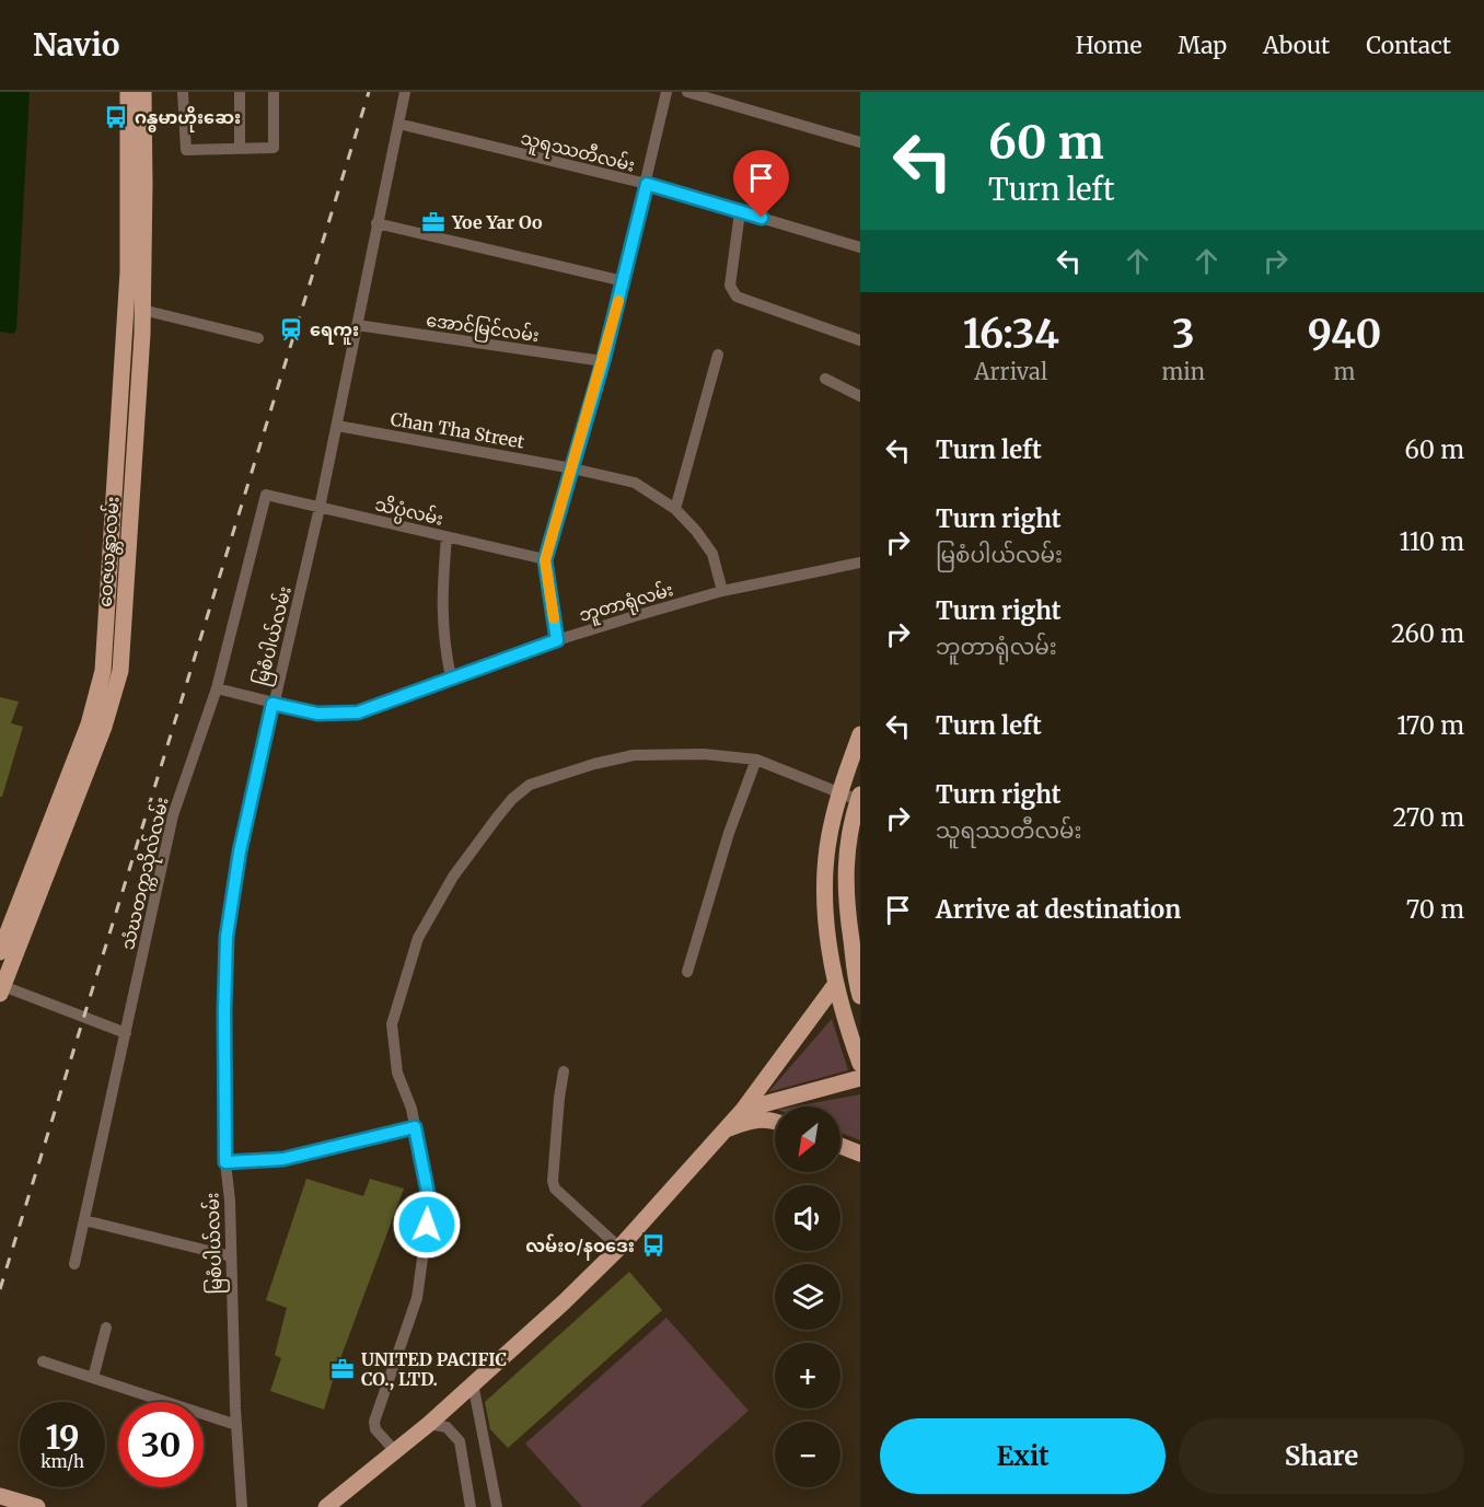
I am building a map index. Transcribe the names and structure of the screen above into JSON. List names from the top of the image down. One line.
{"streets":{"main road":["ဝေဇယန္တာလမ်း"],"street":["သူရဿတီလမ်း","အောင်မြင်လမ်း","Chan Tha Street","သိပ္ပံလမ်း","ဘူတာရုံလမ်း","မြစံပါယ်လမ်း","သံဃတက္ကသိုလ်လမ်း"]},"crossings":[["သူရဿတီလမ်း","မြစံပါယ်လမ်း"],["အောင်မြင်လမ်း","မြစံပါယ်လမ်း"],["Chan Tha Street","ဘူတာရုံလမ်း"],["Chan Tha Street","မြစံပါယ်လမ်း"],["သိပ္ပံလမ်း","မြစံပါယ်လမ်း"],["သိပ္ပံလမ်း","သံဃတက္ကသိုလ်လမ်း"],["ဘူတာရုံလမ်း","မြစံပါယ်လမ်း"],["ဘူတာရုံလမ်း","သံဃတက္ကသိုလ်လမ်း"]],"places":{"bus stop":["ဂန္ဓမာဟိုးဆေး","လမ်းဝ/နဝဒေး"],"office":["Yoe Yar Oo","UNITED PACIFIC CO., LTD."],"station":["ရေကူး"]},"north":"bottom left","page":{"header":"Navio","nav":["Home","Map","About","Contact"],"turn":["60 m","Turn left"],"eta":["16:34","Arrival","3","min","940","m"],"list":[{"name":"Turn left","value":"60 m"},{"name":"Turn right","note":"မြစံပါယ်လမ်း","value":"110 m"},{"name":"Turn right","note":"ဘူတာရုံလမ်း","value":"260 m"},{"name":"Turn left","value":"170 m"},{"name":"Turn right","note":"သူရဿတီလမ်း","value":"270 m"},{"name":"Arrive at destination","value":"70 m"}],"map_buttons":["+","−"],"speed":"19 km/h","limit":"30","buttons":["Exit","Share"]}}
